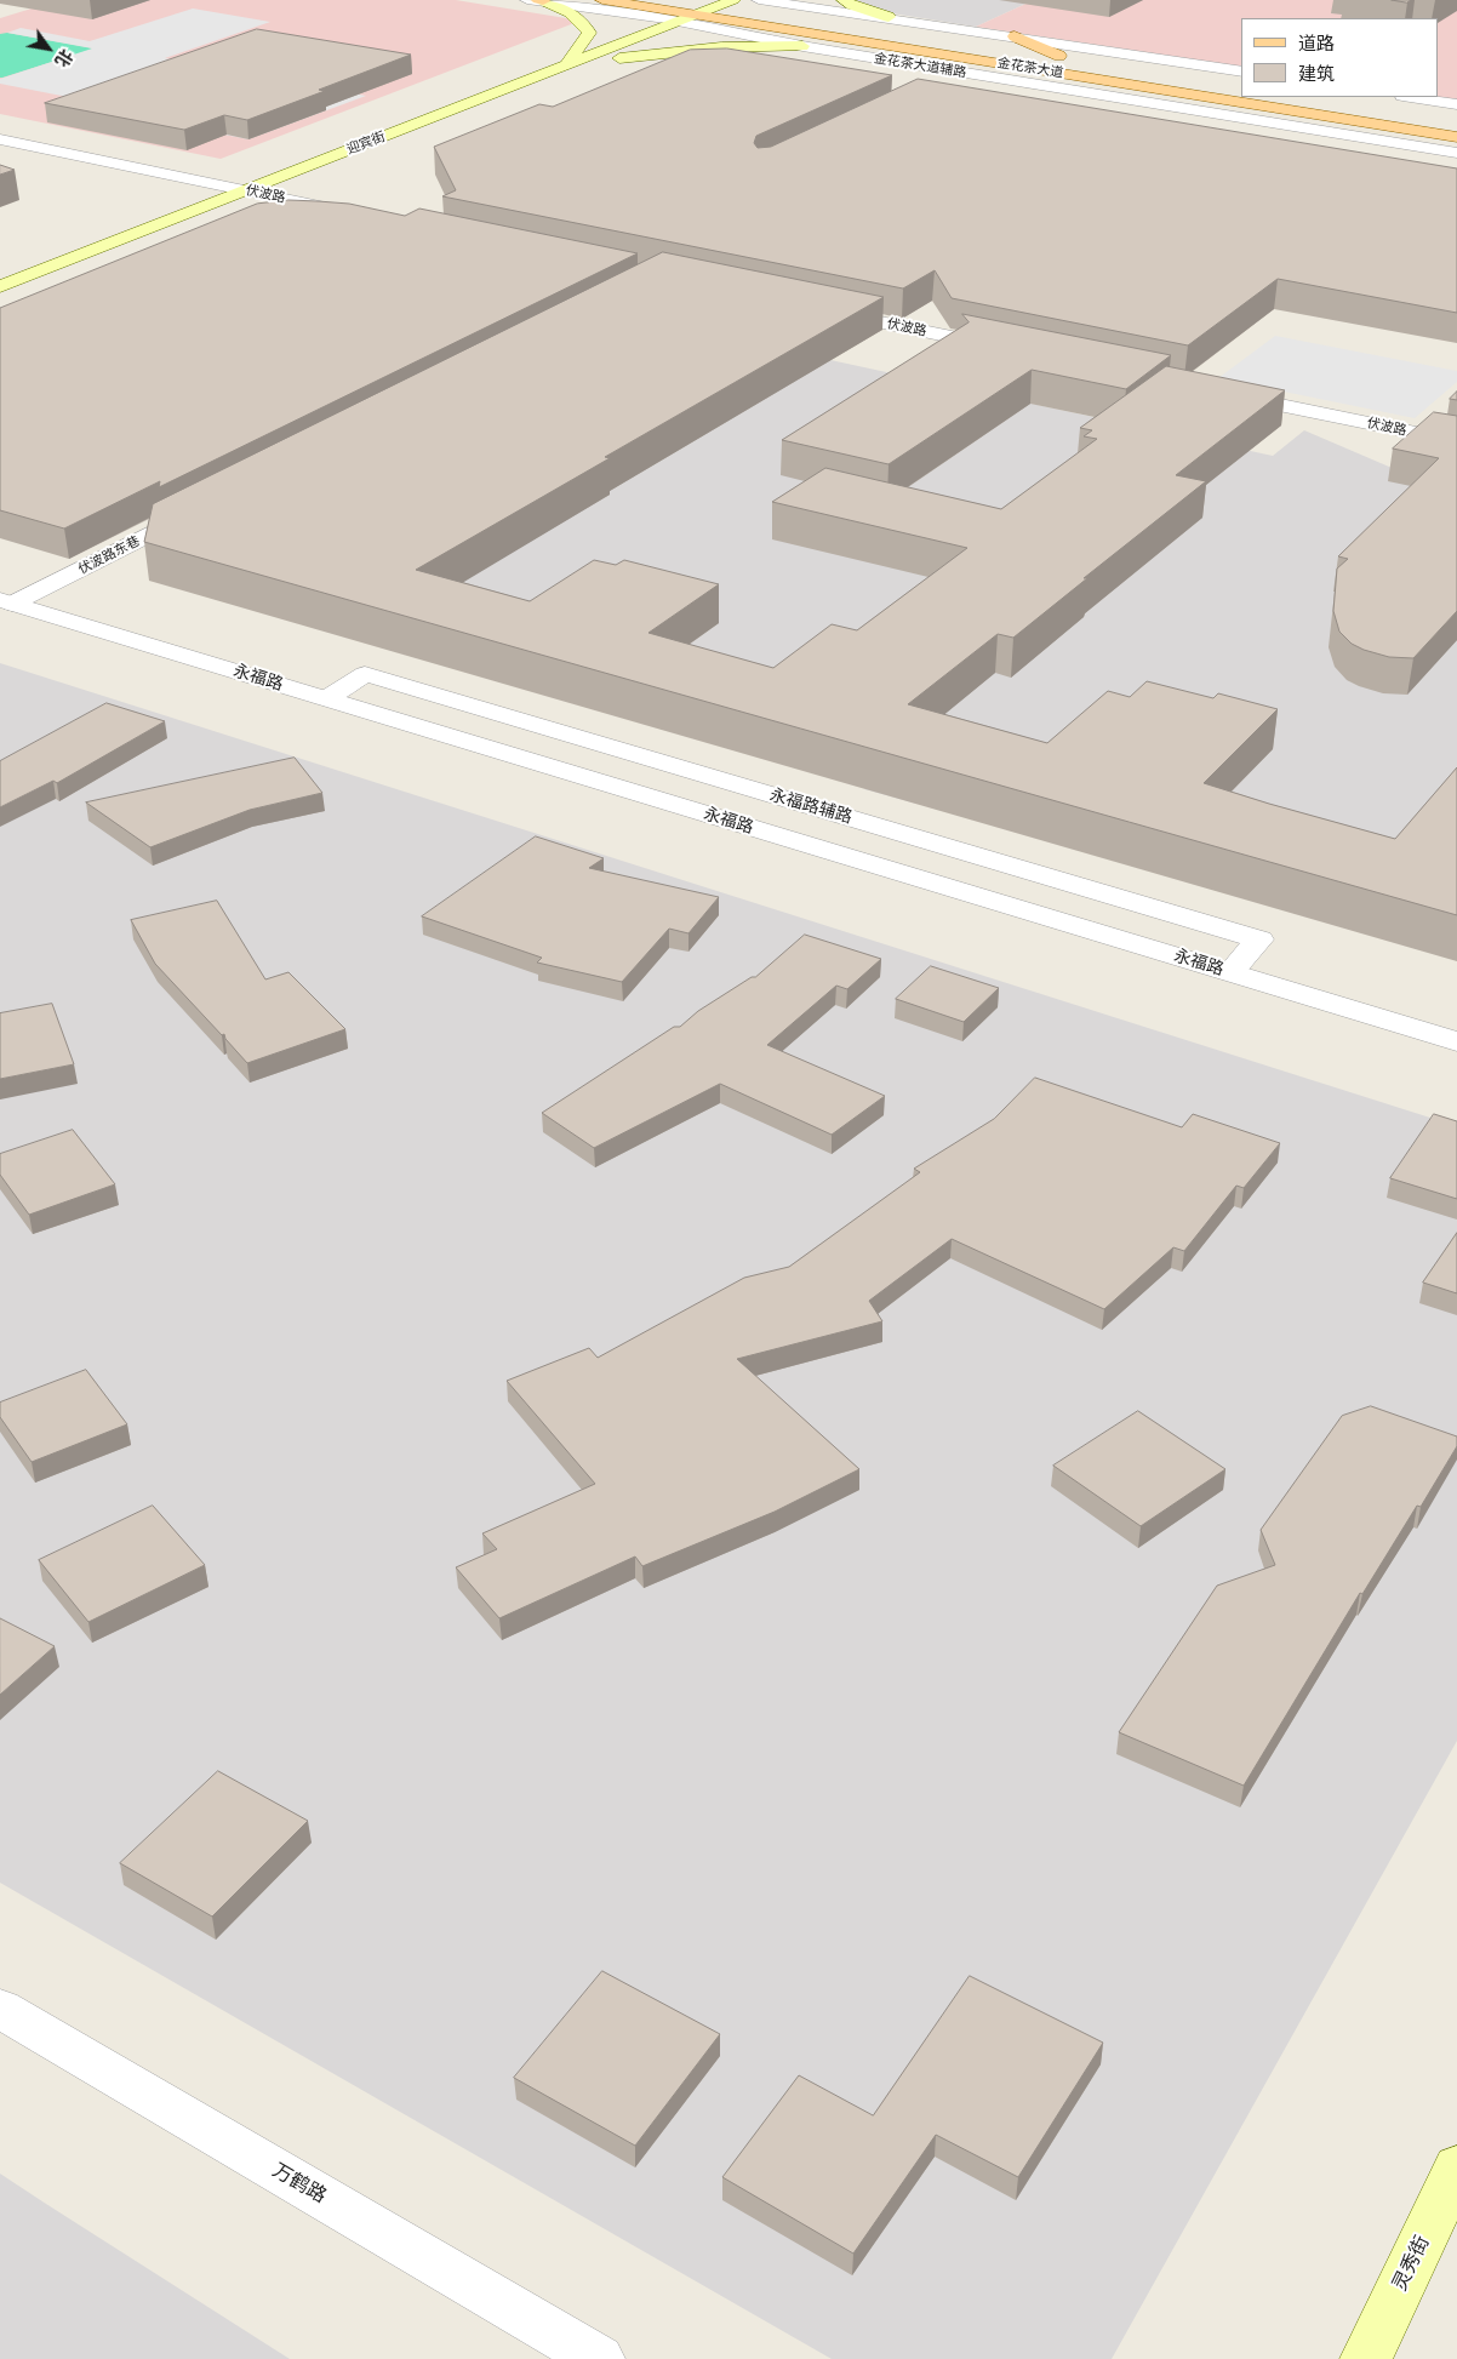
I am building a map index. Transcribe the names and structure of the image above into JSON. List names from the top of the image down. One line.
{"streets":{"main road":["金花茶大道","迎宾街","灵秀街"],"street":["金花茶大道辅路","伏波路","伏波路东巷","永福路","永福路辅路","万鹤路"]},"crossings":[["金花茶大道辅路","迎宾街"],["金花茶大道","迎宾街"],["迎宾街","伏波路"],["伏波路东巷","永福路"],["永福路","永福路辅路"]],"legend":["道路","建筑"],"north":"bottom right"}
